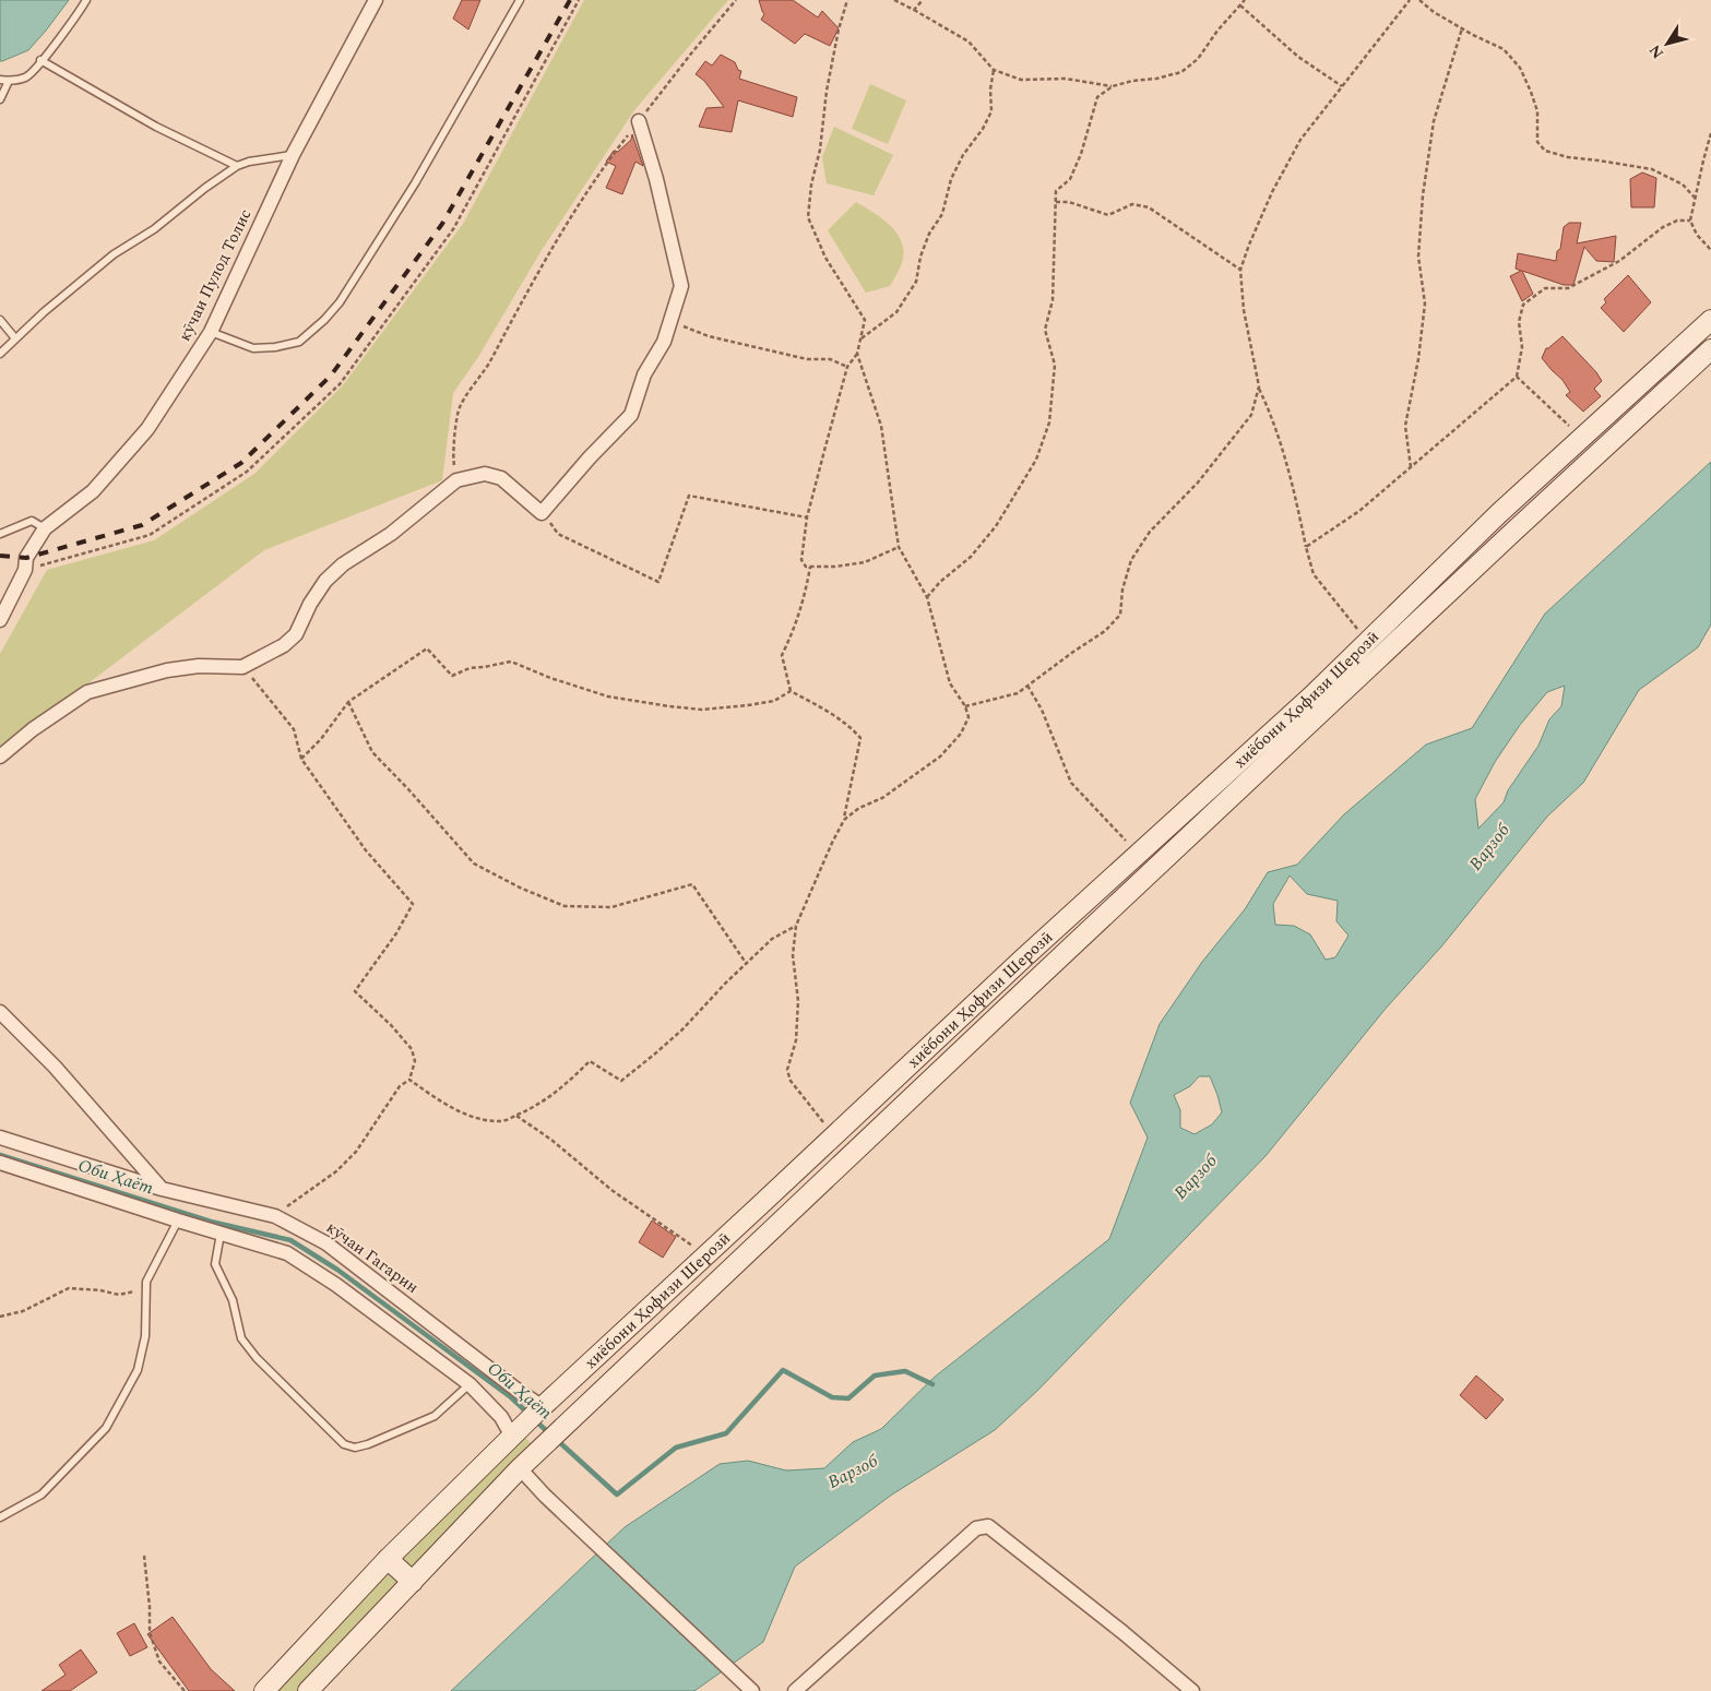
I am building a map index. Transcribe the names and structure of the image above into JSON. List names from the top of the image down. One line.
{"streets":{"main road":["хиёбони Ҳофизи Шерозӣ"],"street":["кӯчаи Пулод Толис","кӯчаи Гагарин"]},"crossings":[["хиёбони Ҳофизи Шерозӣ","кӯчаи Гагарин"]],"water":["Варзоб","Оби Ҳаёт"],"north":"bottom left"}
